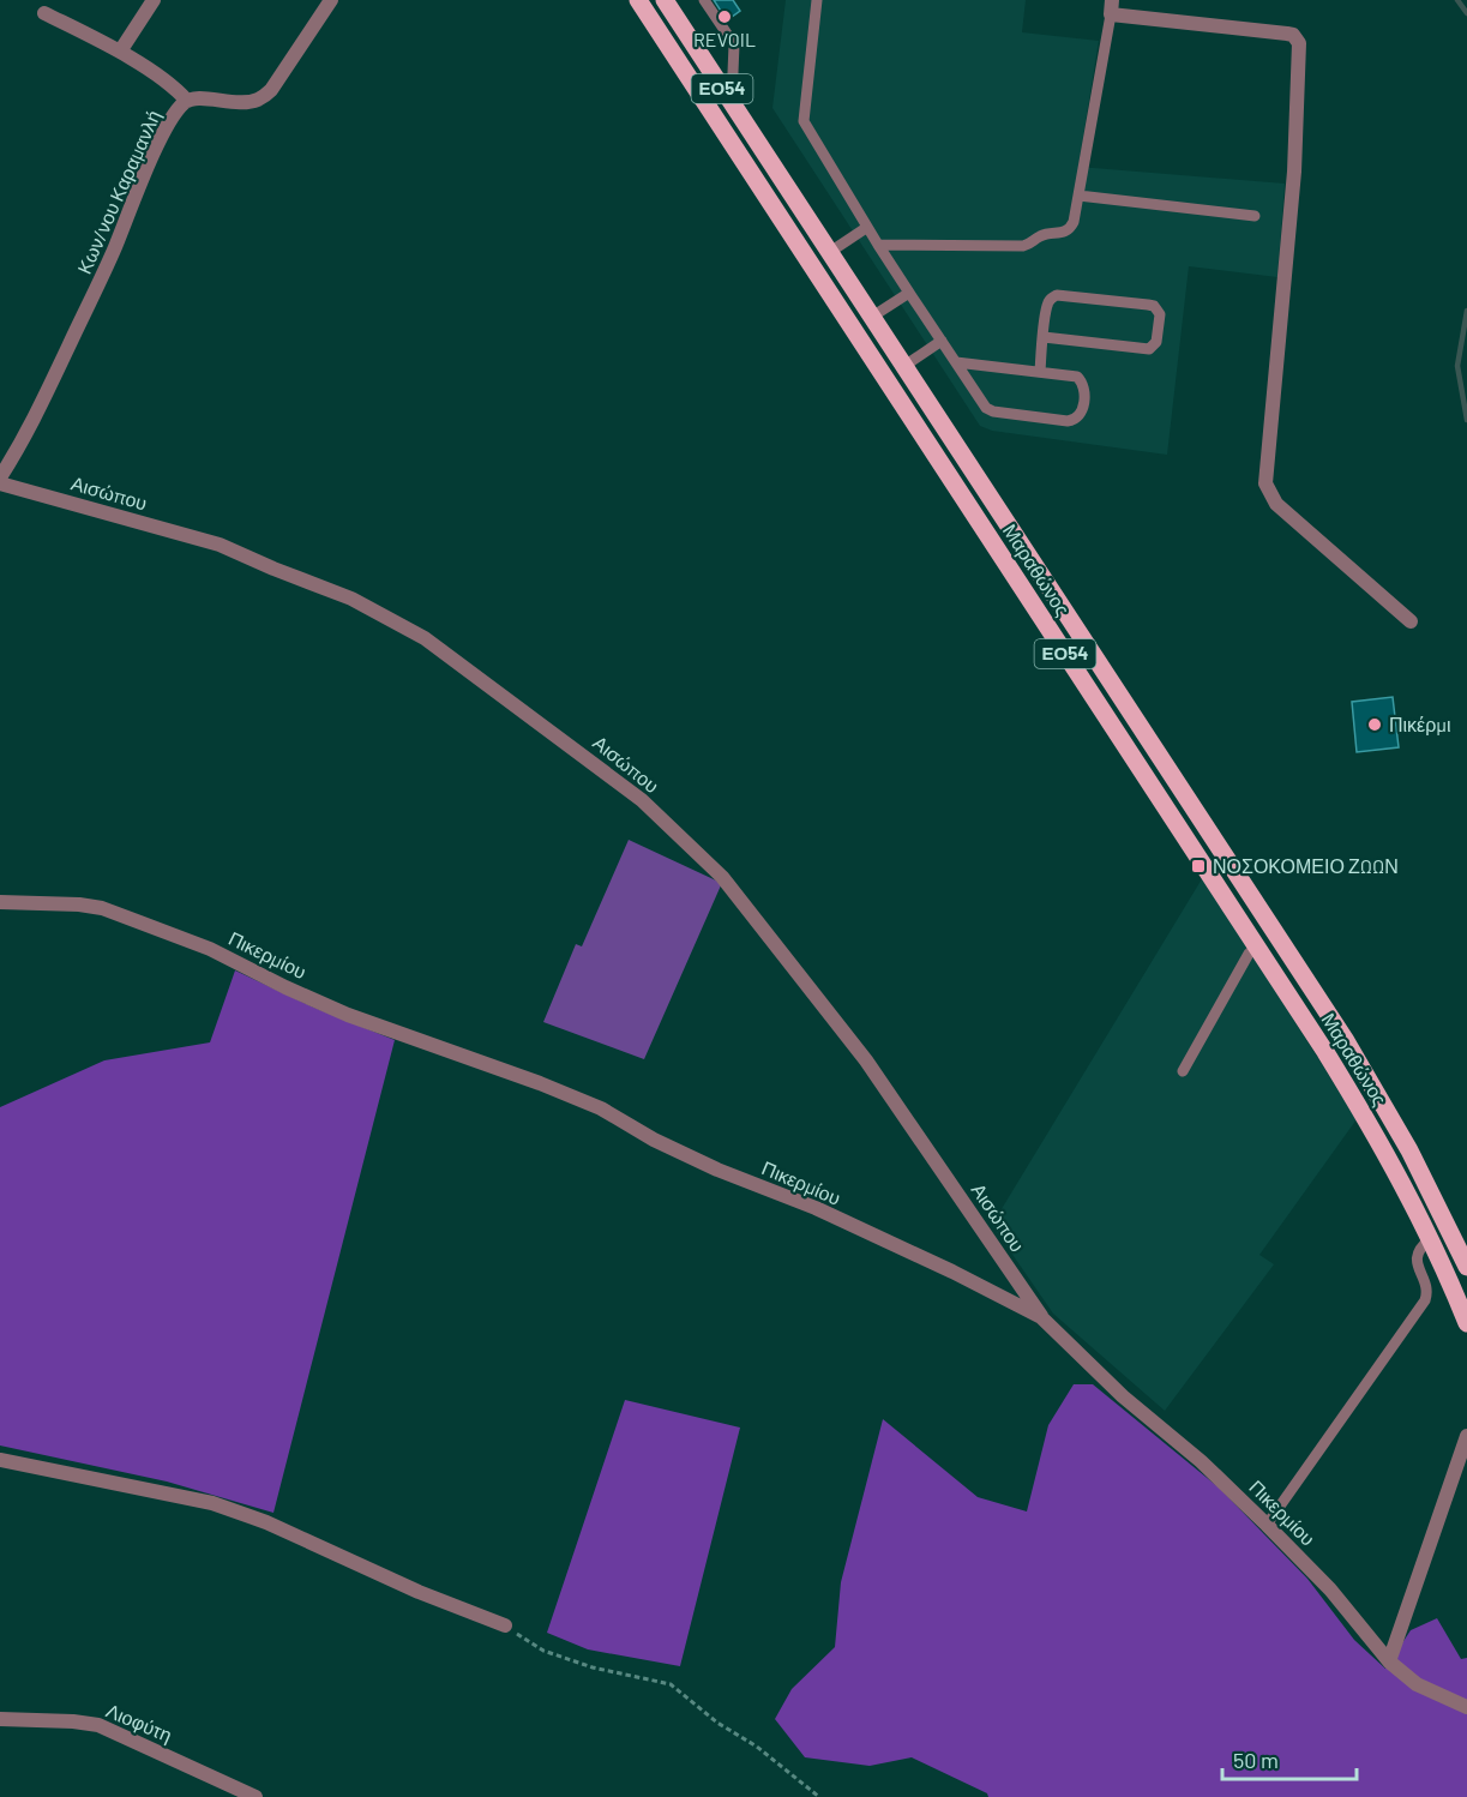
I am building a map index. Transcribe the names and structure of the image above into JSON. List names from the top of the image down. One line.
{"streets":{"main road":["ΕΟ54","Μαραθώνος"],"street":["Κων/νου Καραμανλή","Αισώπου","Πικερμίου","Λιοφύτη"]},"crossings":[["Κων/νου Καραμανλή","Αισώπου"],["Αισώπου","Πικερμίου"]],"places":{"other":["REVOIL","Πικέρμι"],"transit":["ΝΟΣΟΚΟΜΕΙΟ ΖΩΩΝ"]},"scale_bar":"50 m"}
